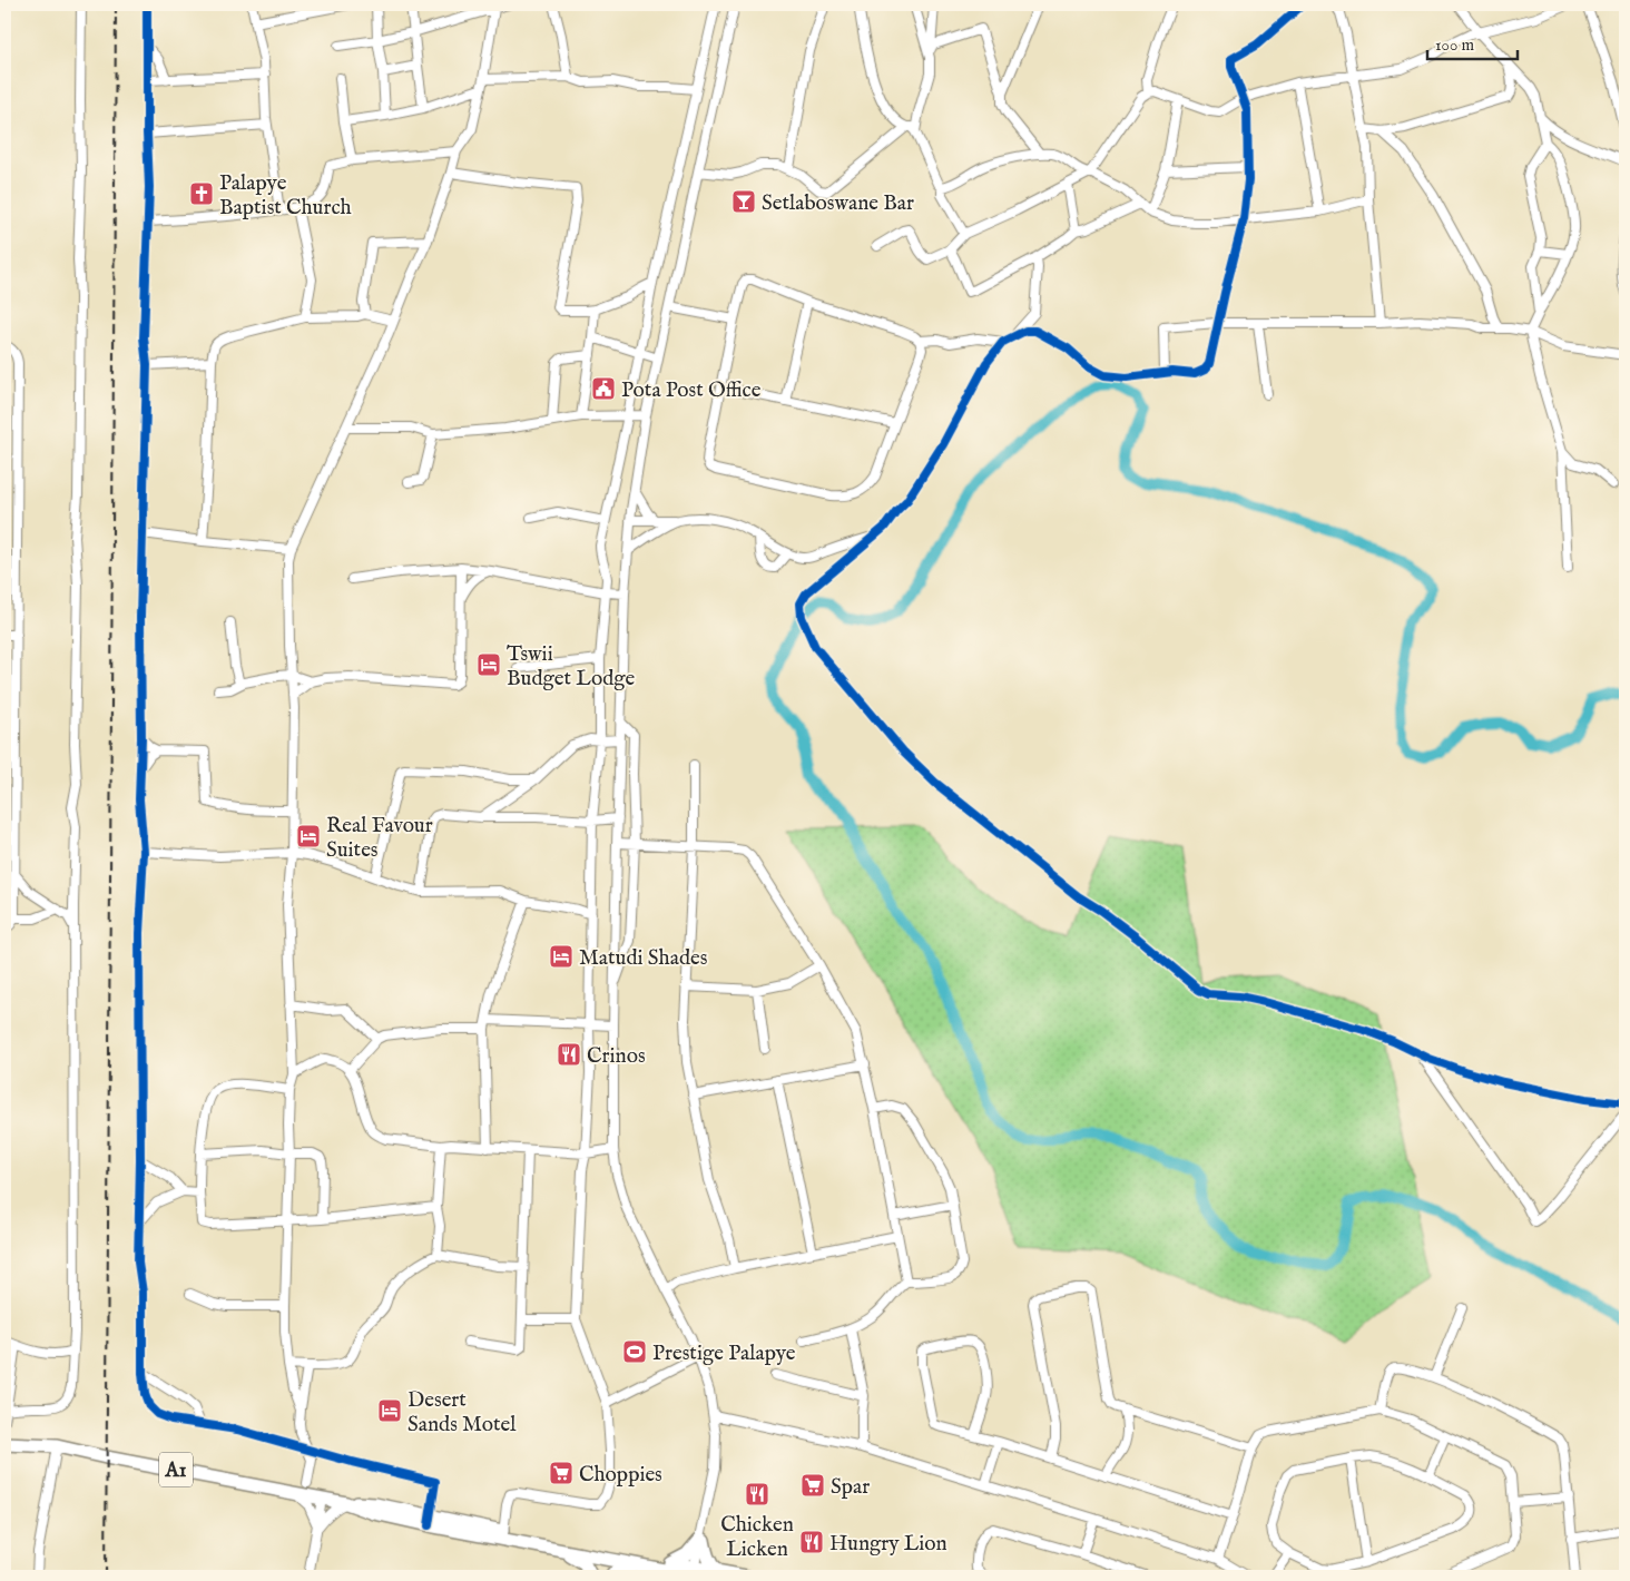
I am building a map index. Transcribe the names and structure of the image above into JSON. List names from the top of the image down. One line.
{"streets":{"highway":["A1"]},"places":{"church":["Palapye Baptist Church"],"bar":["Setlaboswane Bar"],"public building":["Pota Post Office"],"hotel":["Tswii Budget Lodge","Real Favour Suites","Matudi Shades","Desert Sands Motel"],"restaurant":["Crinos","Chicken Licken","Hungry Lion"],"sports":["Prestige Palapye"],"supermarket":["Choppies","Spar"]},"scale_bar":"100 m"}
